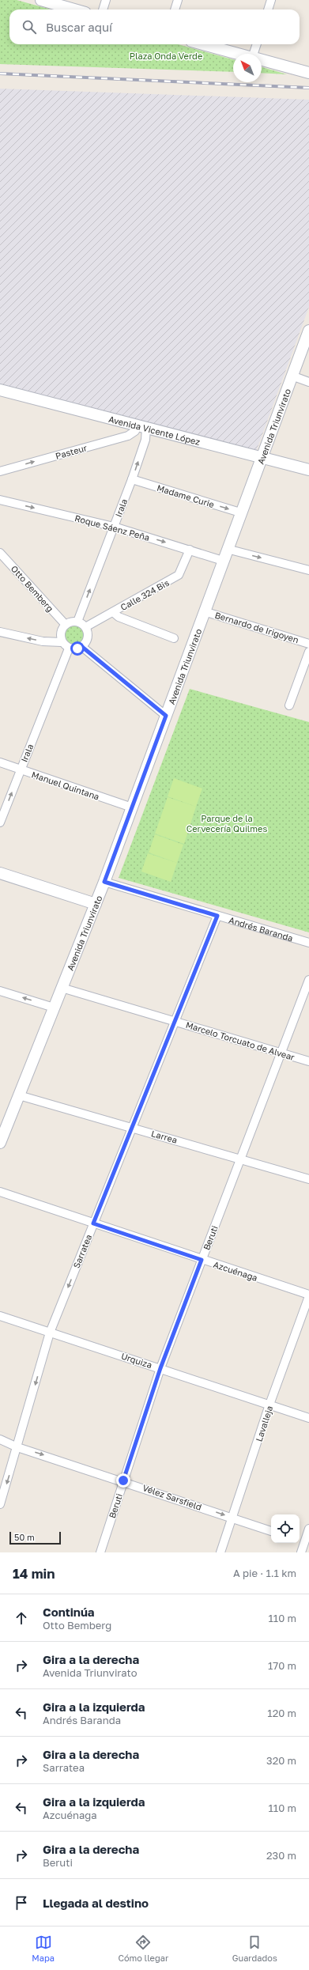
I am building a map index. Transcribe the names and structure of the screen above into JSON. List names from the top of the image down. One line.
{"streets":{"street":["Avenida Triunvirato","Avenida Vicente López","Pasteur","Madame Curie","Irala","Roque Sáenz Peña","Otto Bemberg","Calle 324 Bis","Bernardo de Irigoyen","Manuel Quintana","Andrés Baranda","Marcelo Torcuato de Alvear","Larrea","Beruti","Sarratea","Azcuénaga","Urquiza","Lavalleja","Vélez Sarsfield"]},"crossings":[["Avenida Triunvirato","Avenida Vicente López"],["Avenida Triunvirato","Madame Curie"],["Avenida Triunvirato","Roque Sáenz Peña"],["Avenida Triunvirato","Bernardo de Irigoyen"],["Avenida Triunvirato","Manuel Quintana"],["Avenida Triunvirato","Andrés Baranda"],["Avenida Triunvirato","Marcelo Torcuato de Alvear"],["Avenida Triunvirato","Larrea"],["Avenida Vicente López","Pasteur"],["Avenida Vicente López","Irala"],["Pasteur","Irala"],["Madame Curie","Irala"],["Irala","Roque Sáenz Peña"],["Irala","Otto Bemberg"],["Irala","Calle 324 Bis"],["Irala","Manuel Quintana"],["Roque Sáenz Peña","Calle 324 Bis"],["Otto Bemberg","Calle 324 Bis"],["Andrés Baranda","Sarratea"],["Marcelo Torcuato de Alvear","Beruti"],["Marcelo Torcuato de Alvear","Sarratea"],["Larrea","Beruti"],["Larrea","Sarratea"],["Beruti","Azcuénaga"],["Beruti","Urquiza"],["Beruti","Vélez Sarsfield"],["Sarratea","Azcuénaga"],["Sarratea","Urquiza"],["Sarratea","Vélez Sarsfield"],["Azcuénaga","Lavalleja"],["Urquiza","Lavalleja"],["Lavalleja","Vélez Sarsfield"]],"one_way":["Pasteur","Madame Curie","Irala","Roque Sáenz Peña","Sarratea","Vélez Sarsfield"],"parks":["Plaza Onda Verde","Parque de la Cervecería Quilmes"],"scale_bar":"50 m","north":"top left","page":{"search":"Buscar aquí","scale":"50 m","heading":["14 min","A pie · 1.1 km"],"list":[["Continúa","Otto Bemberg","110 m"],["Gira a la derecha","Avenida Triunvirato","170 m"],["Gira a la izquierda","Andrés Baranda","120 m"],["Gira a la derecha","Sarratea","320 m"],["Gira a la izquierda","Azcuénaga","110 m"],["Gira a la derecha","Beruti","230 m"],"Llegada al destino"],"nav":["Mapa","Cómo llegar","Guardados"]}}
